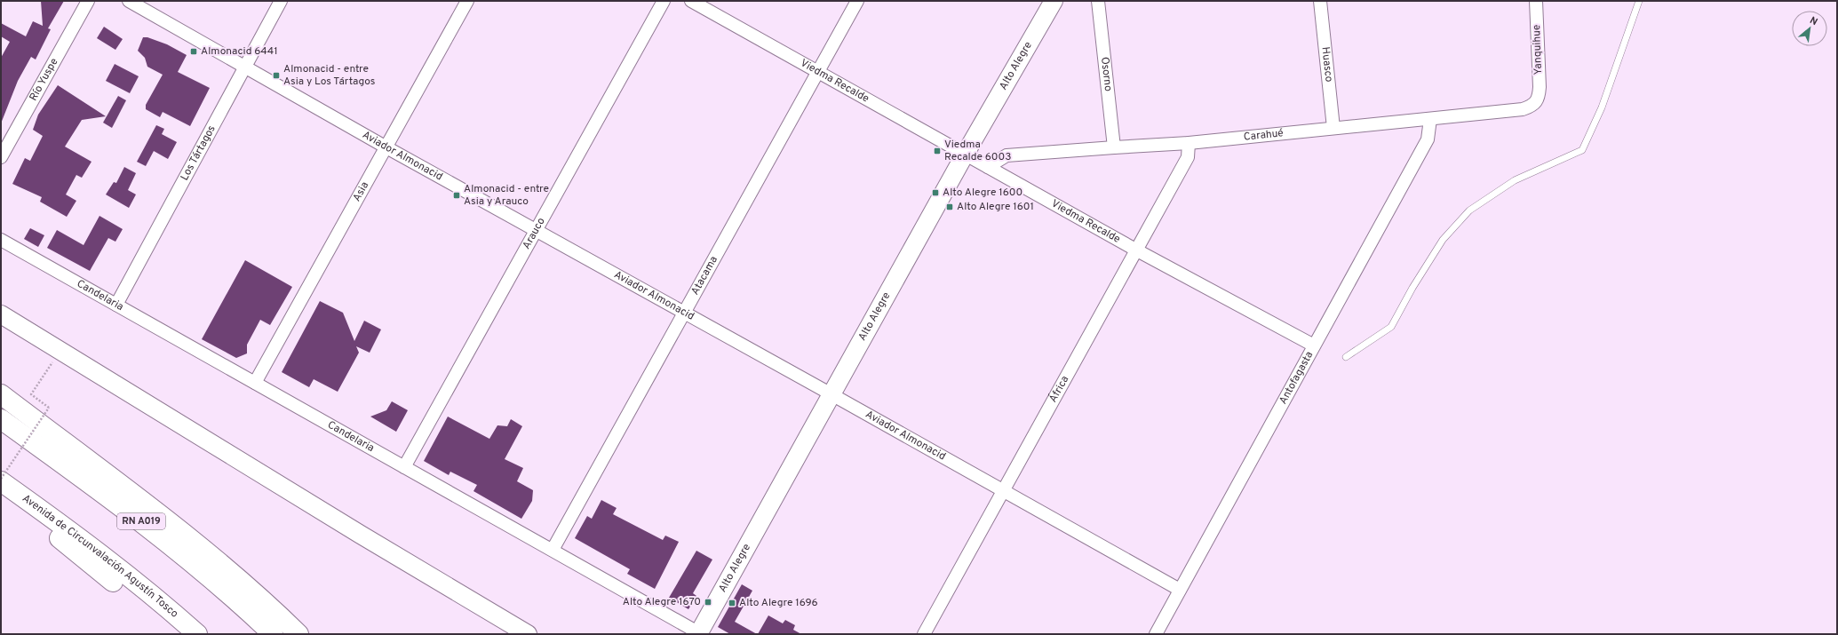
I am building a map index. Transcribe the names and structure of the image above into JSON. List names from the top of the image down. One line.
{"streets":{"highway":["RN A019","Avenida de Circunvalación Agustín Tosco"],"main road":["Alto Alegre"],"street":["Yanquihue","Huasco","Osorno","Río Yuspe","Viedma Recalde","Carahué","Los Tártagos","Aviador Almonacid","Asia","Arauco","Atacama","Candelaria","Antofagasta","África"]},"crossings":[["Yanquihue","Carahué"],["Huasco","Carahué"],["Alto Alegre","Viedma Recalde"],["Alto Alegre","Aviador Almonacid"],["Alto Alegre","Candelaria"],["Osorno","Carahué"],["Viedma Recalde","Carahué"],["Viedma Recalde","Atacama"],["Viedma Recalde","Antofagasta"],["Viedma Recalde","África"],["Carahué","Antofagasta"],["Carahué","África"],["Los Tártagos","Aviador Almonacid"],["Los Tártagos","Candelaria"],["Aviador Almonacid","Asia"],["Aviador Almonacid","Arauco"],["Aviador Almonacid","Atacama"],["Aviador Almonacid","Antofagasta"],["Aviador Almonacid","África"],["Asia","Candelaria"],["Arauco","Candelaria"],["Atacama","Candelaria"]],"places":{"transit":["Almonacid 6441","Almonacid - entre Asia y Los Tártagos","Viedma Recalde 6003","Alto Alegre 1600","Almonacid - entre Asia y Arauco","Alto Alegre 1601","Alto Alegre 1670","Alto Alegre 1696"]},"north":"top right"}
